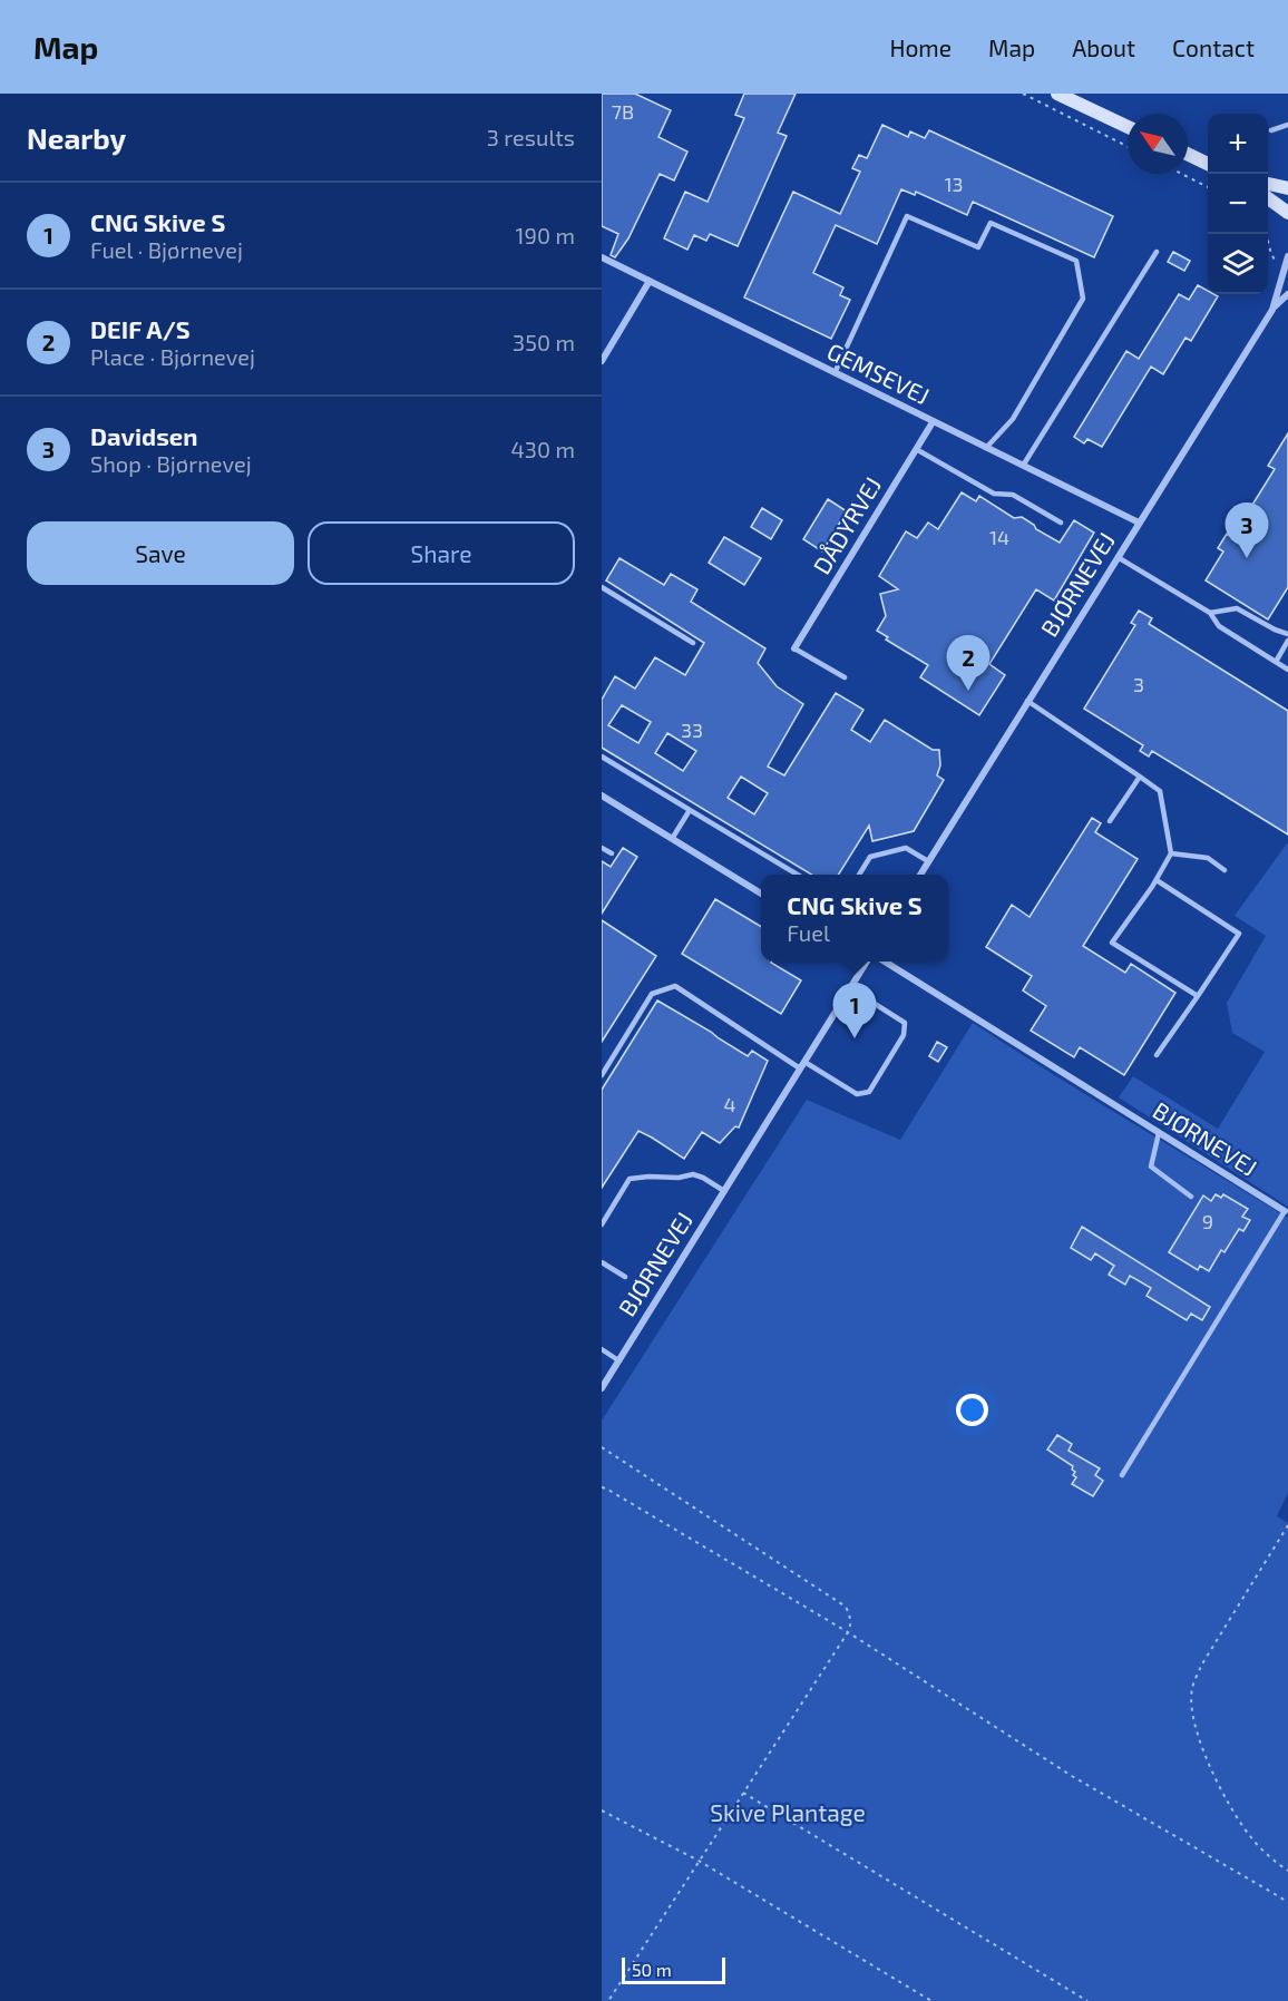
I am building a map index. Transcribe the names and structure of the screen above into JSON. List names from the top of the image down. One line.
{"streets":{"street":["GEMSEVEJ","DÅDYRVEJ","BJØRNEVEJ"]},"crossings":[["GEMSEVEJ","DÅDYRVEJ"],["GEMSEVEJ","BJØRNEVEJ"]],"parks":["Skive Plantage"],"house_numbers":["7B","13","14","3","33","4","9"],"scale_bar":"50 m","north":"top left","page":{"header":"Map","nav":["Home","Map","About","Contact"],"heading":["Nearby","3 results"],"map_buttons":["+","−"],"list":[{"mark":"1","name":"CNG Skive S","note":"Fuel · Bjørnevej","value":"190 m"},{"mark":"2","name":"DEIF A/S","note":"Place · Bjørnevej","value":"350 m"},{"mark":"3","name":"Davidsen","note":"Shop · Bjørnevej","value":"430 m"}],"buttons":["Save","Share"],"pins":["3","2","1"],"popup":["CNG Skive S","Fuel"],"scale":"50 m"}}
